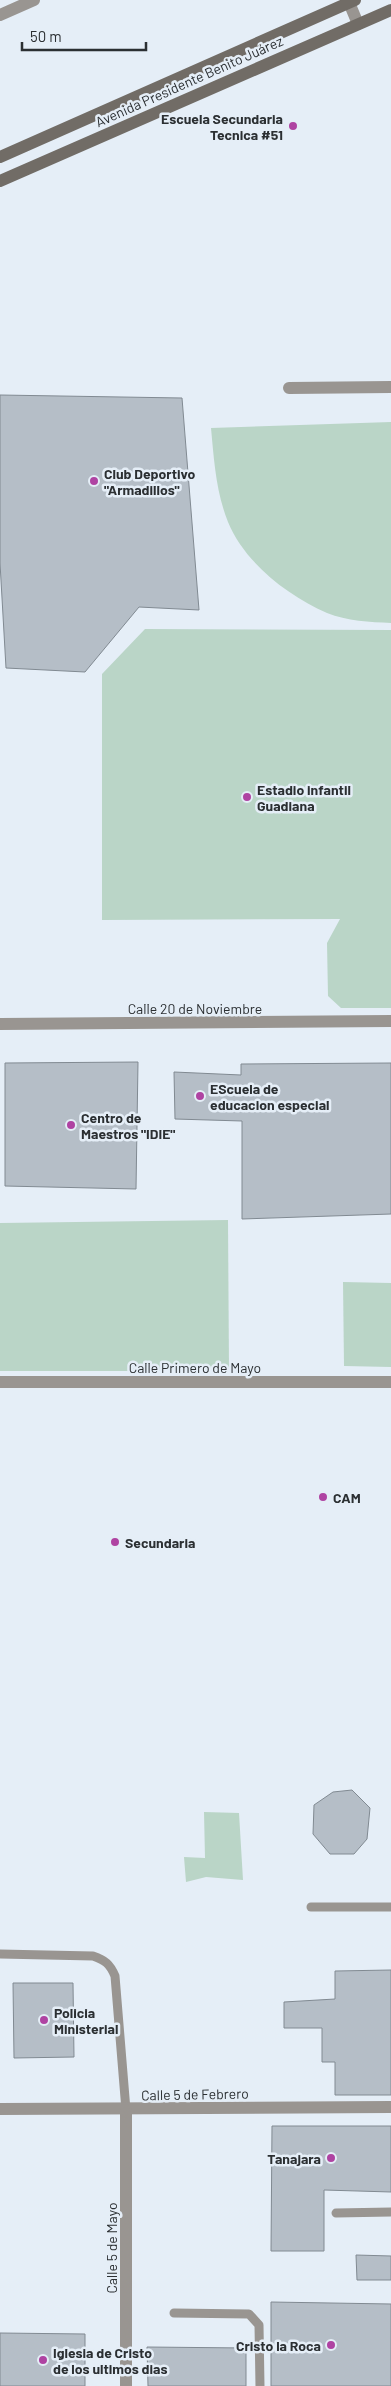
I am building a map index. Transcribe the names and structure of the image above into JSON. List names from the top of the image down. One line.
{"streets":{"main road":["Avenida Presidente Benito Juárez"],"street":["Calle 20 de Noviembre","Calle Primero de Mayo","Calle 5 de Febrero","Calle 5 de Mayo"]},"crossings":[["Calle 5 de Febrero","Calle 5 de Mayo"]],"places":["Escuela Secundaria Tecnica #51","Club Deportivo \"Armadillos\"","Estadio infantil Guadiana","EScuela de educacion especial","Centro de Maestros \"IDIE\"","CAM","Secundaria","Policia Ministerial","Tanajara","Cristo la Roca","Iglesia de Cristo de los ultimos dias"],"scale_bar":"50 m"}
